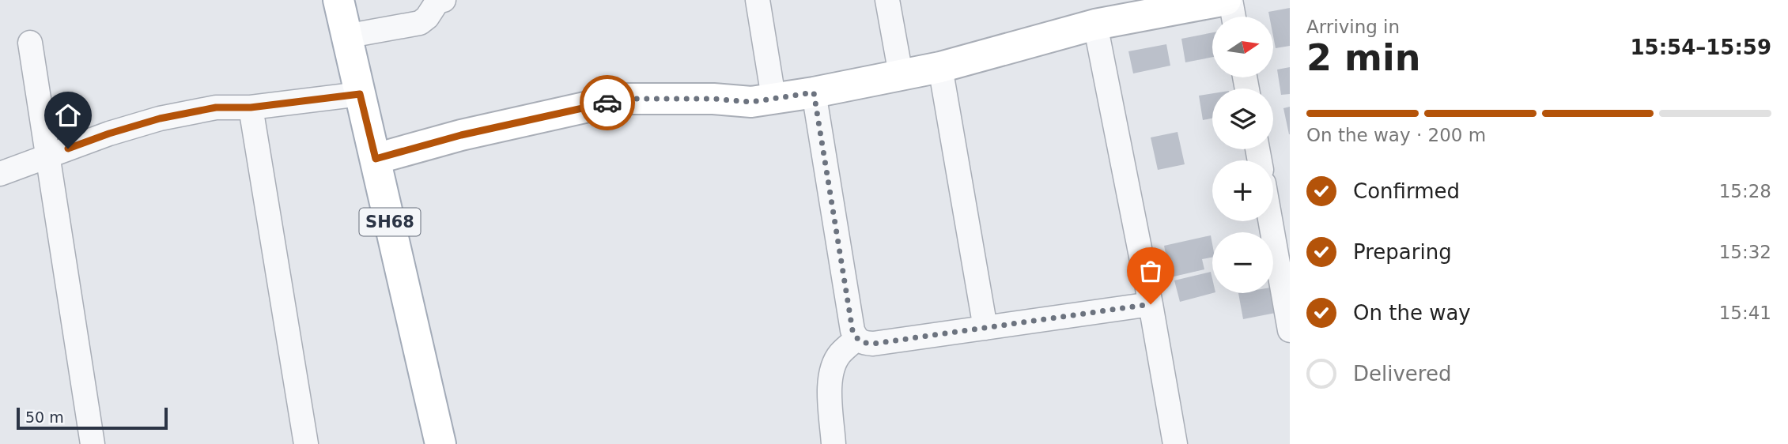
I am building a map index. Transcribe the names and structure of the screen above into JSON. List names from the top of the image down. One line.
{"streets":{"street":["SH68"]},"scale_bar":"50 m","north":"right","page":{"heading":["2 min","Arriving in","15:54–15:59"],"map_buttons":["+","−"],"bar":"On the way · 200 m","list":[["Confirmed","15:28"],["Preparing","15:32"],["On the way","15:41"],"Delivered"],"scale":"50 m"}}
